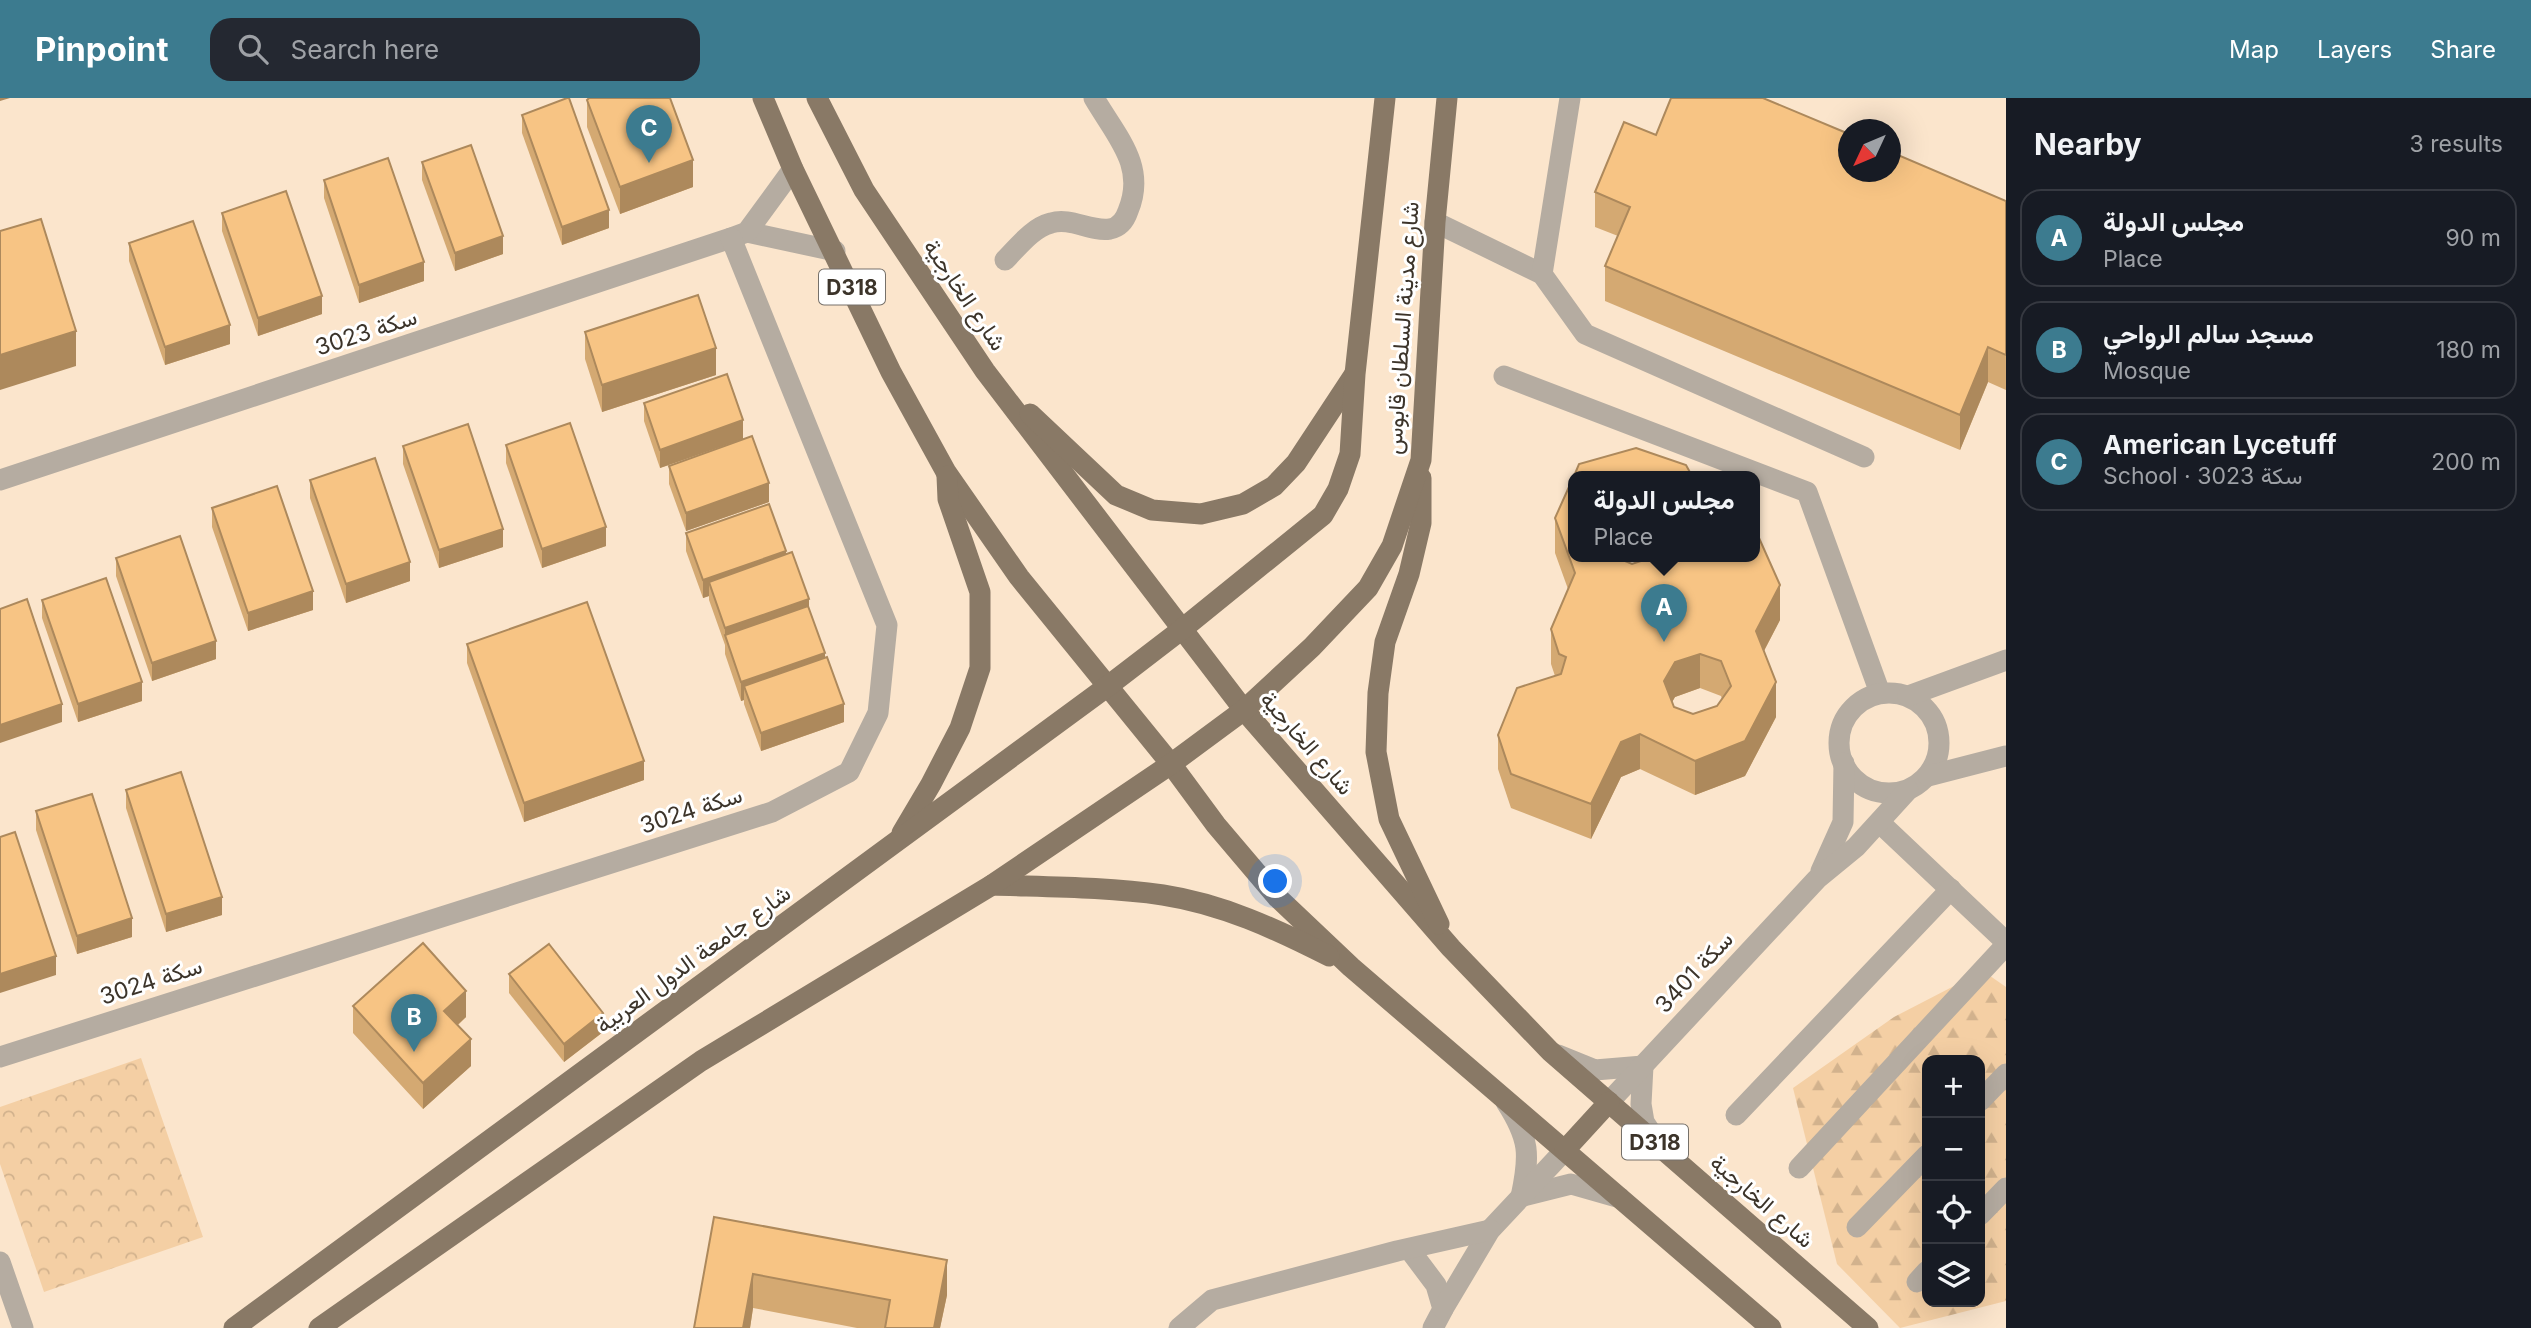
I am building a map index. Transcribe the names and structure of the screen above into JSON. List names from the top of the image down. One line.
{"streets":{"main road":["D318","شارع الخارجية","شارع مدينة السلطان قابوس","شارع جامعة الدول العربية"],"street":["سكة 3023","سكة 3024","سكة 3401"]},"crossings":[["D318","شارع جامعة الدول العربية"],["شارع الخارجية","شارع مدينة السلطان قابوس"],["شارع الخارجية","شارع جامعة الدول العربية"],["شارع الخارجية","سكة 3401"],["شارع مدينة السلطان قابوس","شارع جامعة الدول العربية"],["سكة 3023","سكة 3024"]],"north":"bottom left","page":{"header":"Pinpoint","search":"Search here","nav":["Map","Layers","Share"],"heading":["Nearby","3 results"],"pins":["C","A","B"],"list":[{"mark":"A","name":"مجلس الدولة","note":"Place","value":"90 m"},{"mark":"B","name":"مسجد سالم الرواحي","note":"Mosque","value":"180 m"},{"mark":"C","name":"American Lycetuff","note":"School · سكة 3023","value":"200 m"}],"popup":["مجلس الدولة","Place"],"map_buttons":["+","−"]}}
